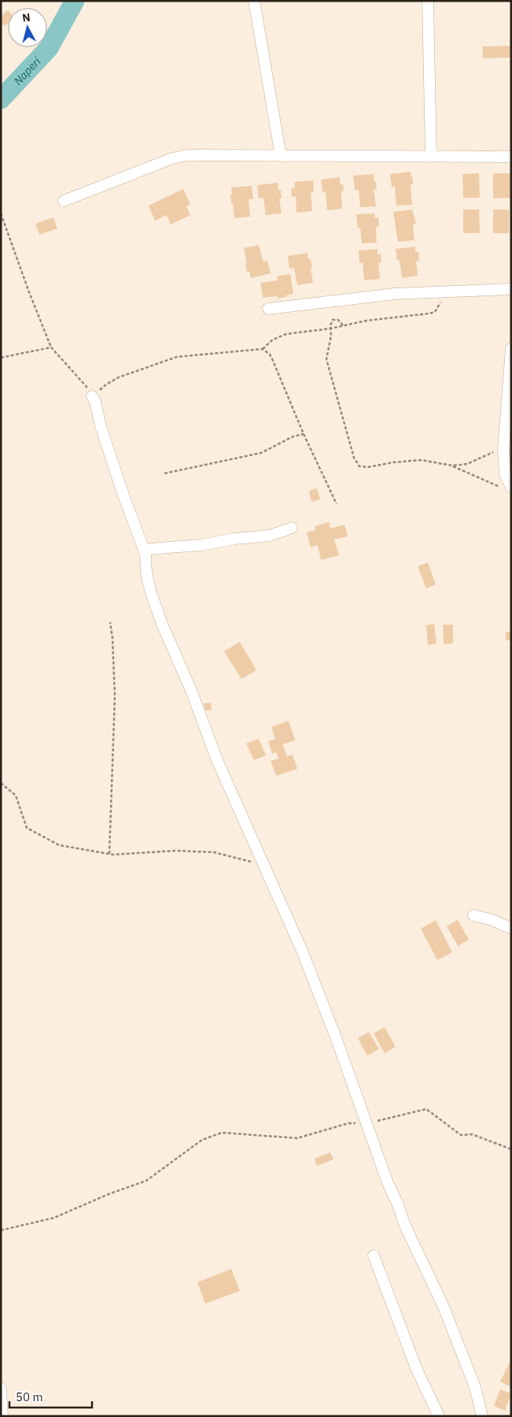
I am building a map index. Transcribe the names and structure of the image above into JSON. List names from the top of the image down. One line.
{"water":["Naperi"],"scale_bar":"50 m","north":"top"}
